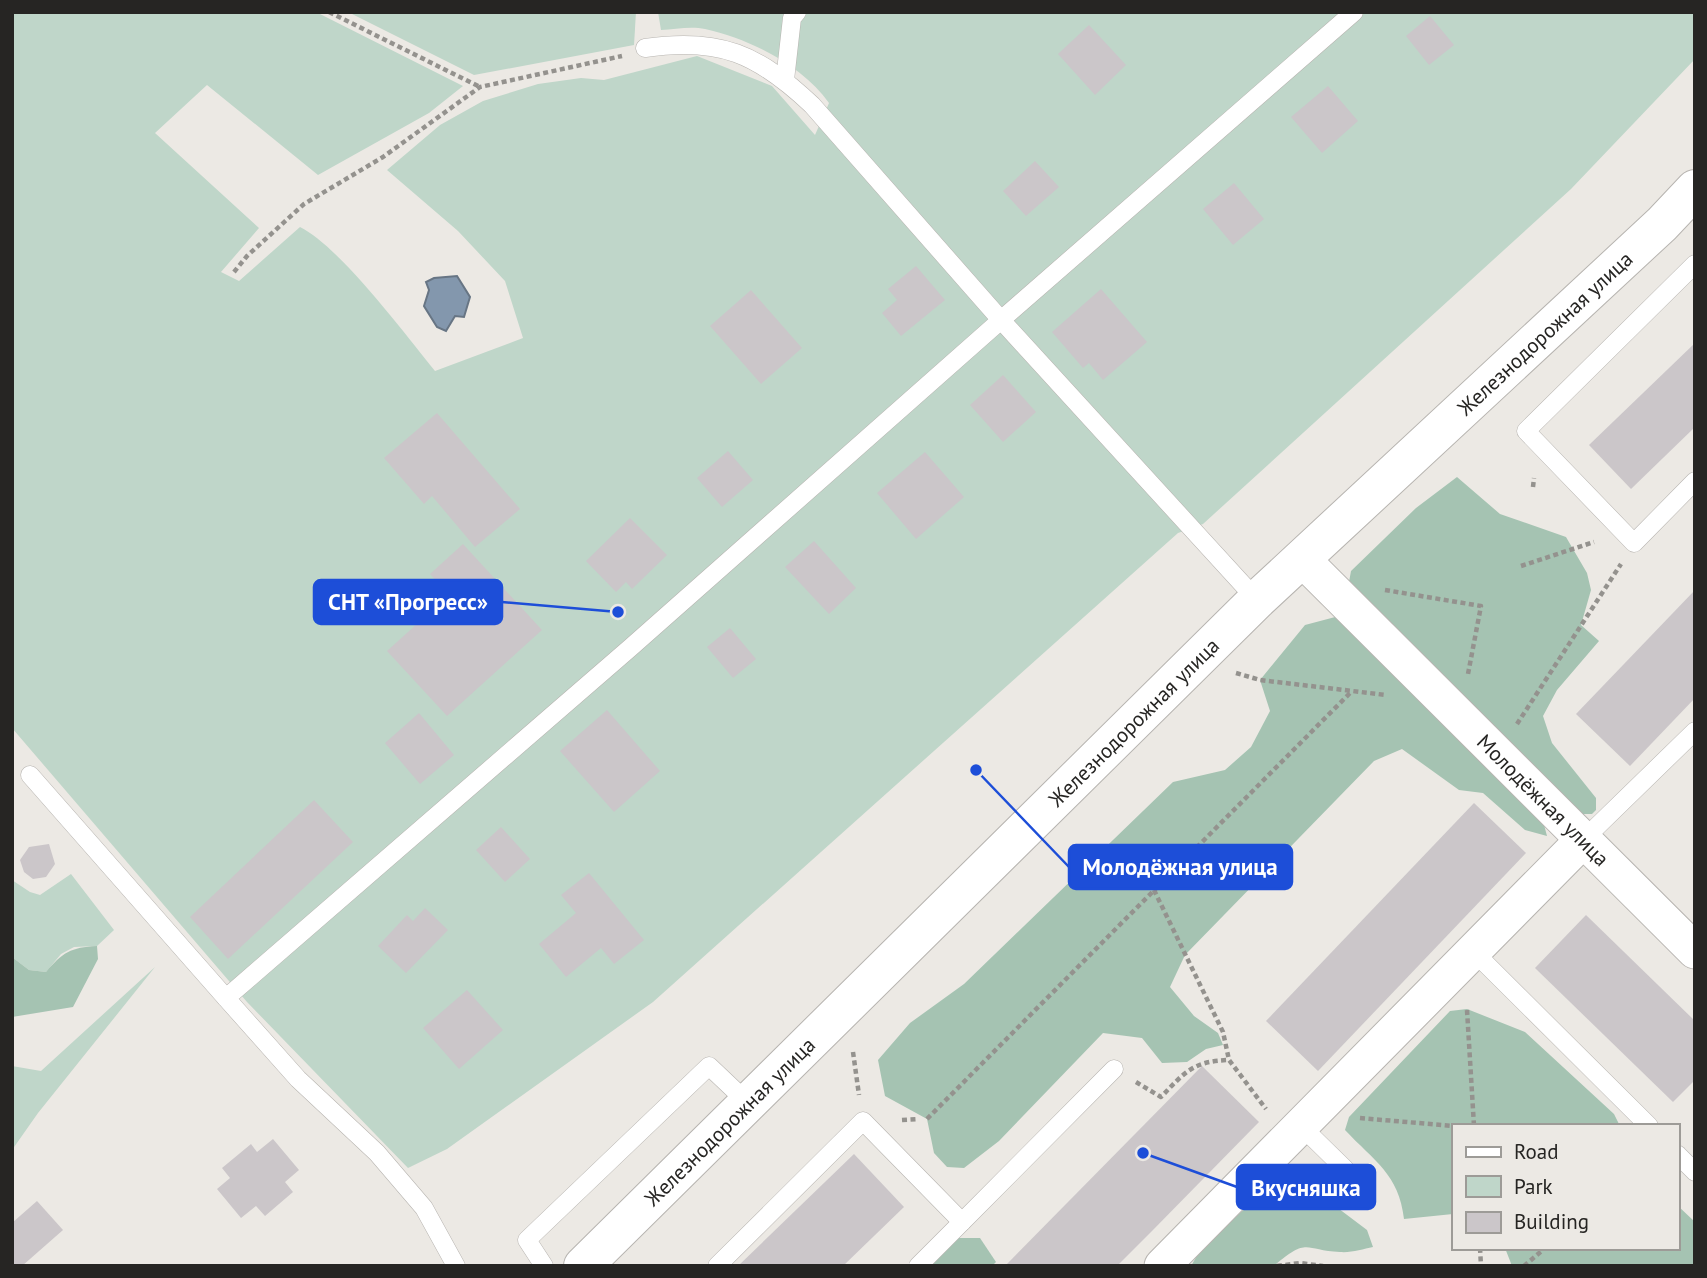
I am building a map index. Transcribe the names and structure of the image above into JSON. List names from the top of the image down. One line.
{"streets":{"main road":["Железнодорожная улица"],"street":["Молодёжная улица"]},"crossings":[["Железнодорожная улица","Молодёжная улица"]],"places":["СНТ «Прогресс»","Молодёжная улица","Вкусняшка"],"legend":["Road","Park","Building"]}
